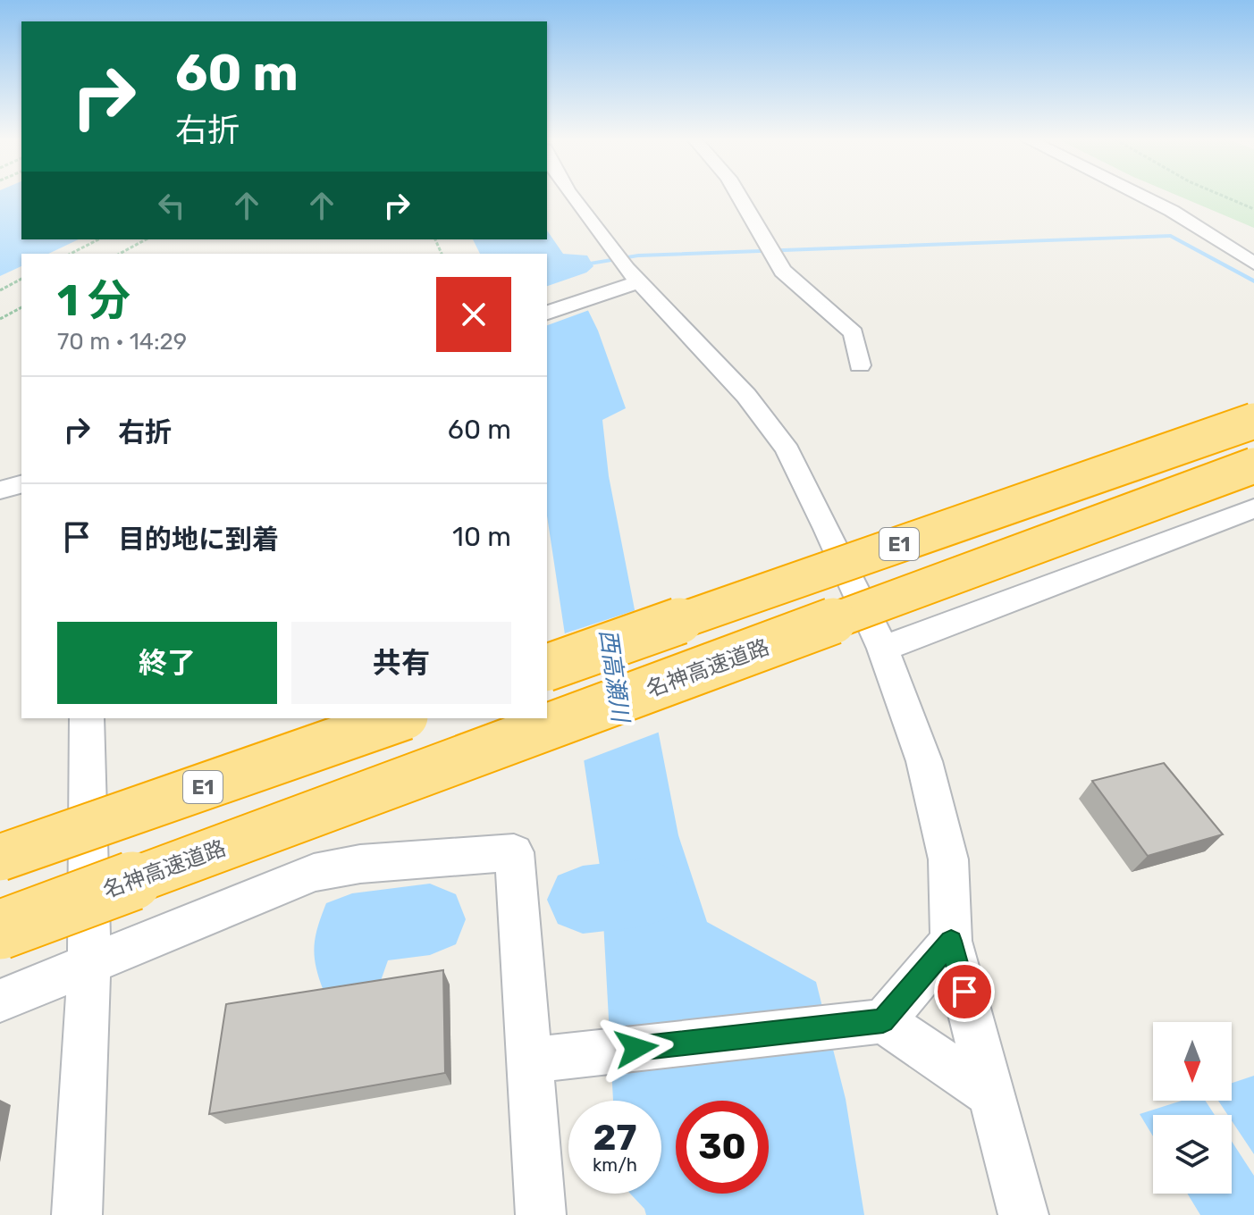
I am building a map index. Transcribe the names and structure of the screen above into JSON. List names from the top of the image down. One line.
{"streets":{"highway":["E1","名神高速道路"]},"water":["西高瀬川"],"north":"bottom","page":{"turn":["60 m","右折"],"heading":["1 分","70 m · 14:29"],"list":[{"name":"右折","value":"60 m"},{"name":"目的地に到着","value":"10 m"}],"buttons":["終了","共有"],"speed":"27 km/h","limit":"30"}}
